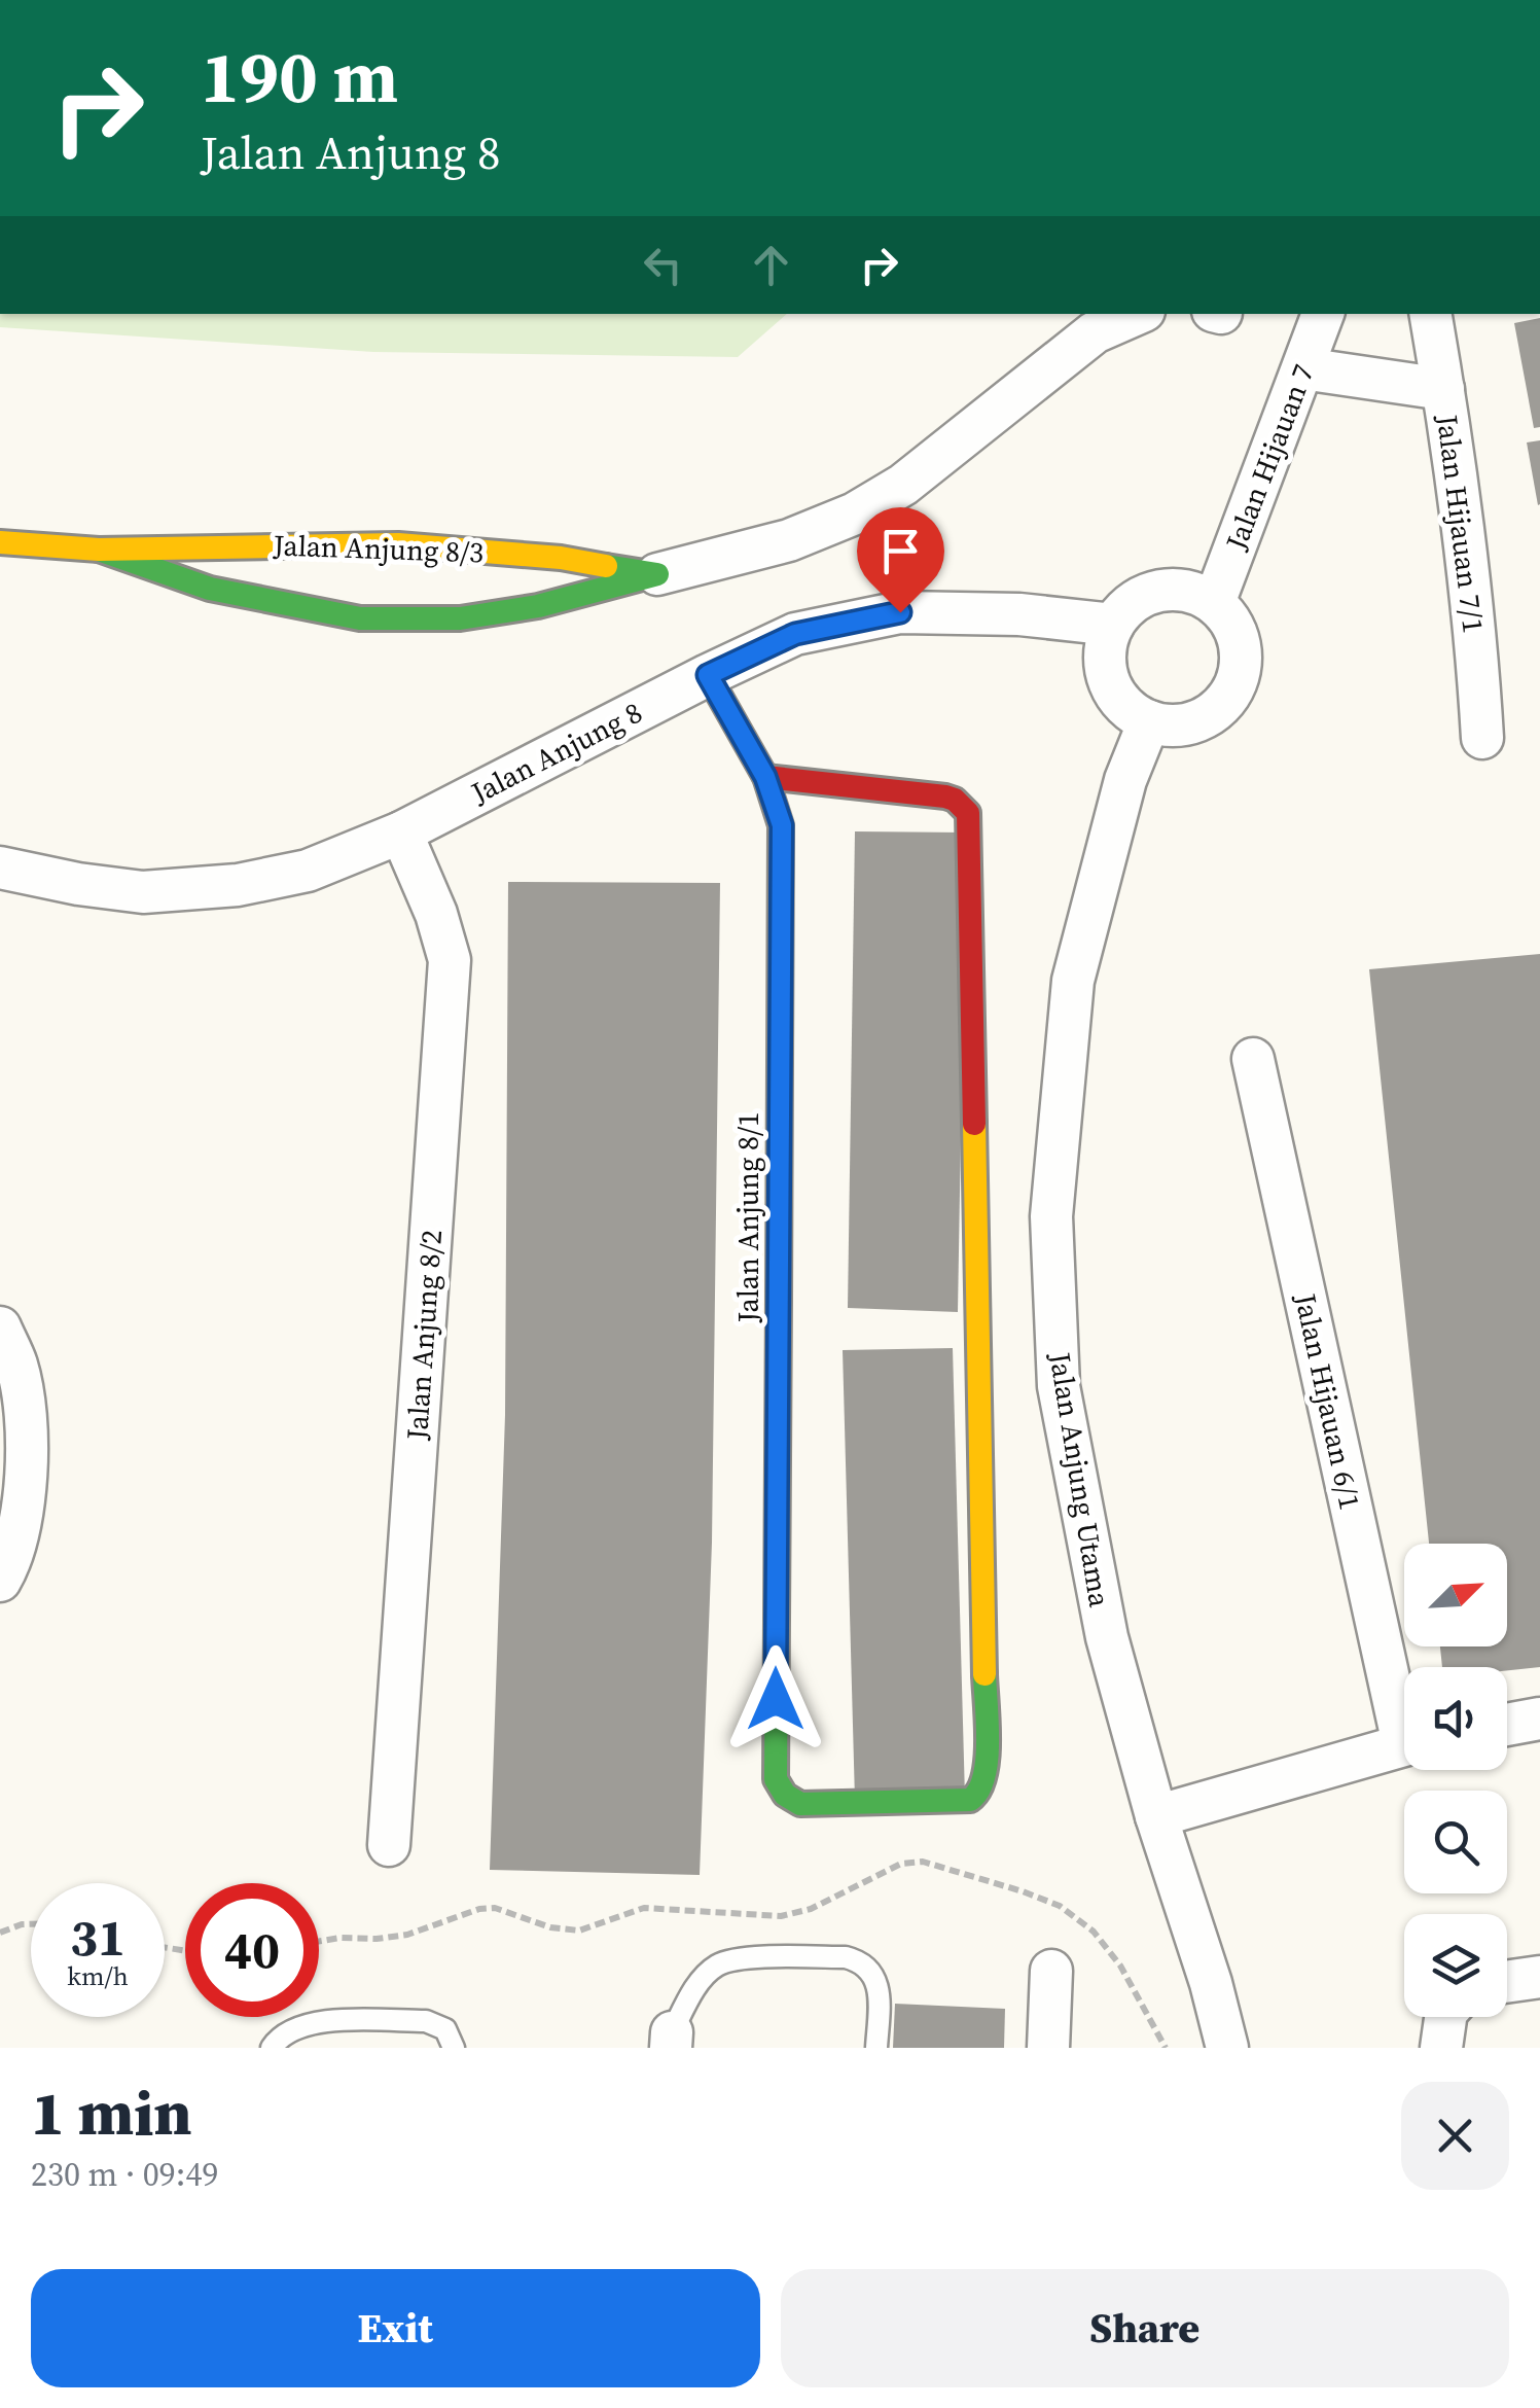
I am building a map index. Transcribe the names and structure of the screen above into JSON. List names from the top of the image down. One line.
{"streets":{"street":["Jalan Hijauan 7","Jalan Hijauan 7/1","Jalan Anjung 8/3","Jalan Anjung 8","Jalan Anjung 8/1","Jalan Anjung 8/2","Jalan Hijauan 6/1","Jalan Anjung Utama"]},"crossings":[["Jalan Hijauan 7","Jalan Anjung 8"],["Jalan Hijauan 7","Jalan Anjung Utama"],["Jalan Anjung 8","Jalan Anjung 8/1"],["Jalan Anjung 8","Jalan Anjung 8/2"],["Jalan Anjung 8","Jalan Anjung Utama"]],"north":"top right","page":{"turn":["190 m","Jalan Anjung 8"],"speed":"31 km/h","limit":"40","heading":["1 min","230 m · 09:49"],"buttons":["Exit","Share"]}}
